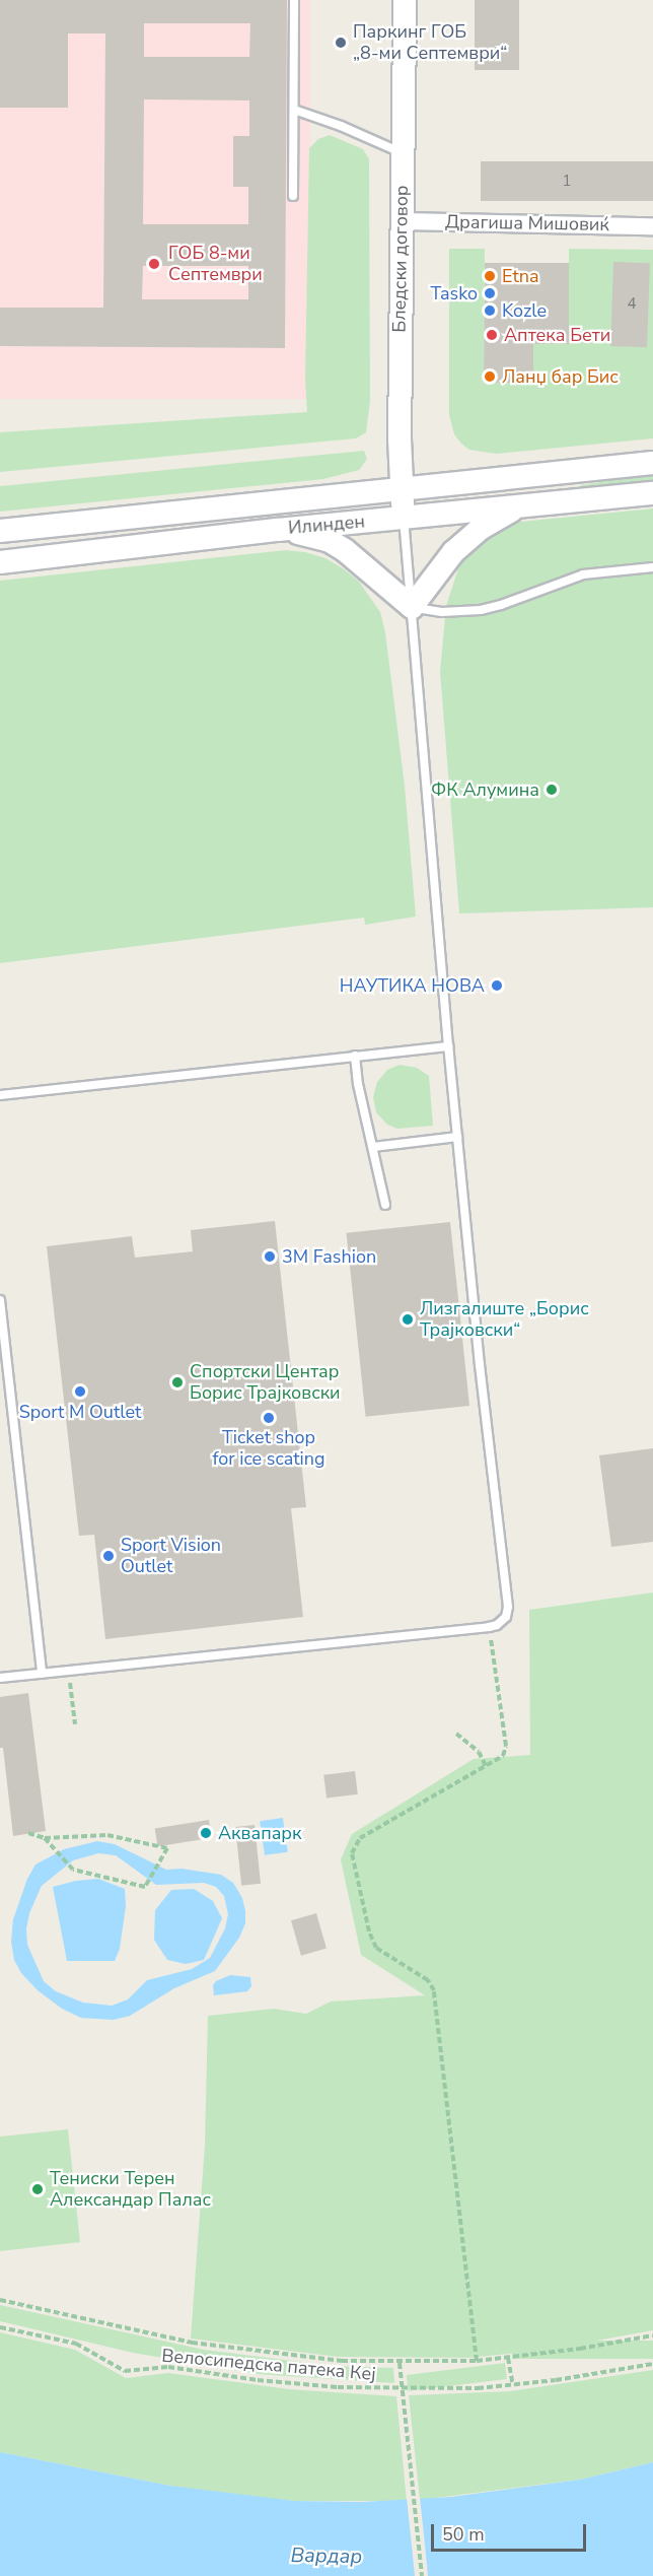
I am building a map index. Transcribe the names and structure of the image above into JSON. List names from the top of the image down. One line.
{"streets":{"street":["Драгиша Мишовиќ","Бледски договор","Илинден"],"path":["Велосипедска патека Кеј"]},"crossings":[["Драгиша Мишовиќ","Бледски договор"],["Бледски договор","Илинден"]],"water":["Вардар"],"places":["Паркинг ГОБ „8-ми Септември“","ГОБ 8-ми Септември","Etna","Tasko","Kozle","Аптека Бети","Ланџ бар Бис","ФК Алумина","НАУТИКА НОВА","3M Fashion","Лизгалиште „Борис Трајковски“","Спортски Центар Борис Трајковски","Sport M Outlet","Ticket shop for ice scating","Sport Vision Outlet","Аквапарк","Тениски Терен Александар Палас"],"house_numbers":["1","4"],"scale_bar":"50 m"}
